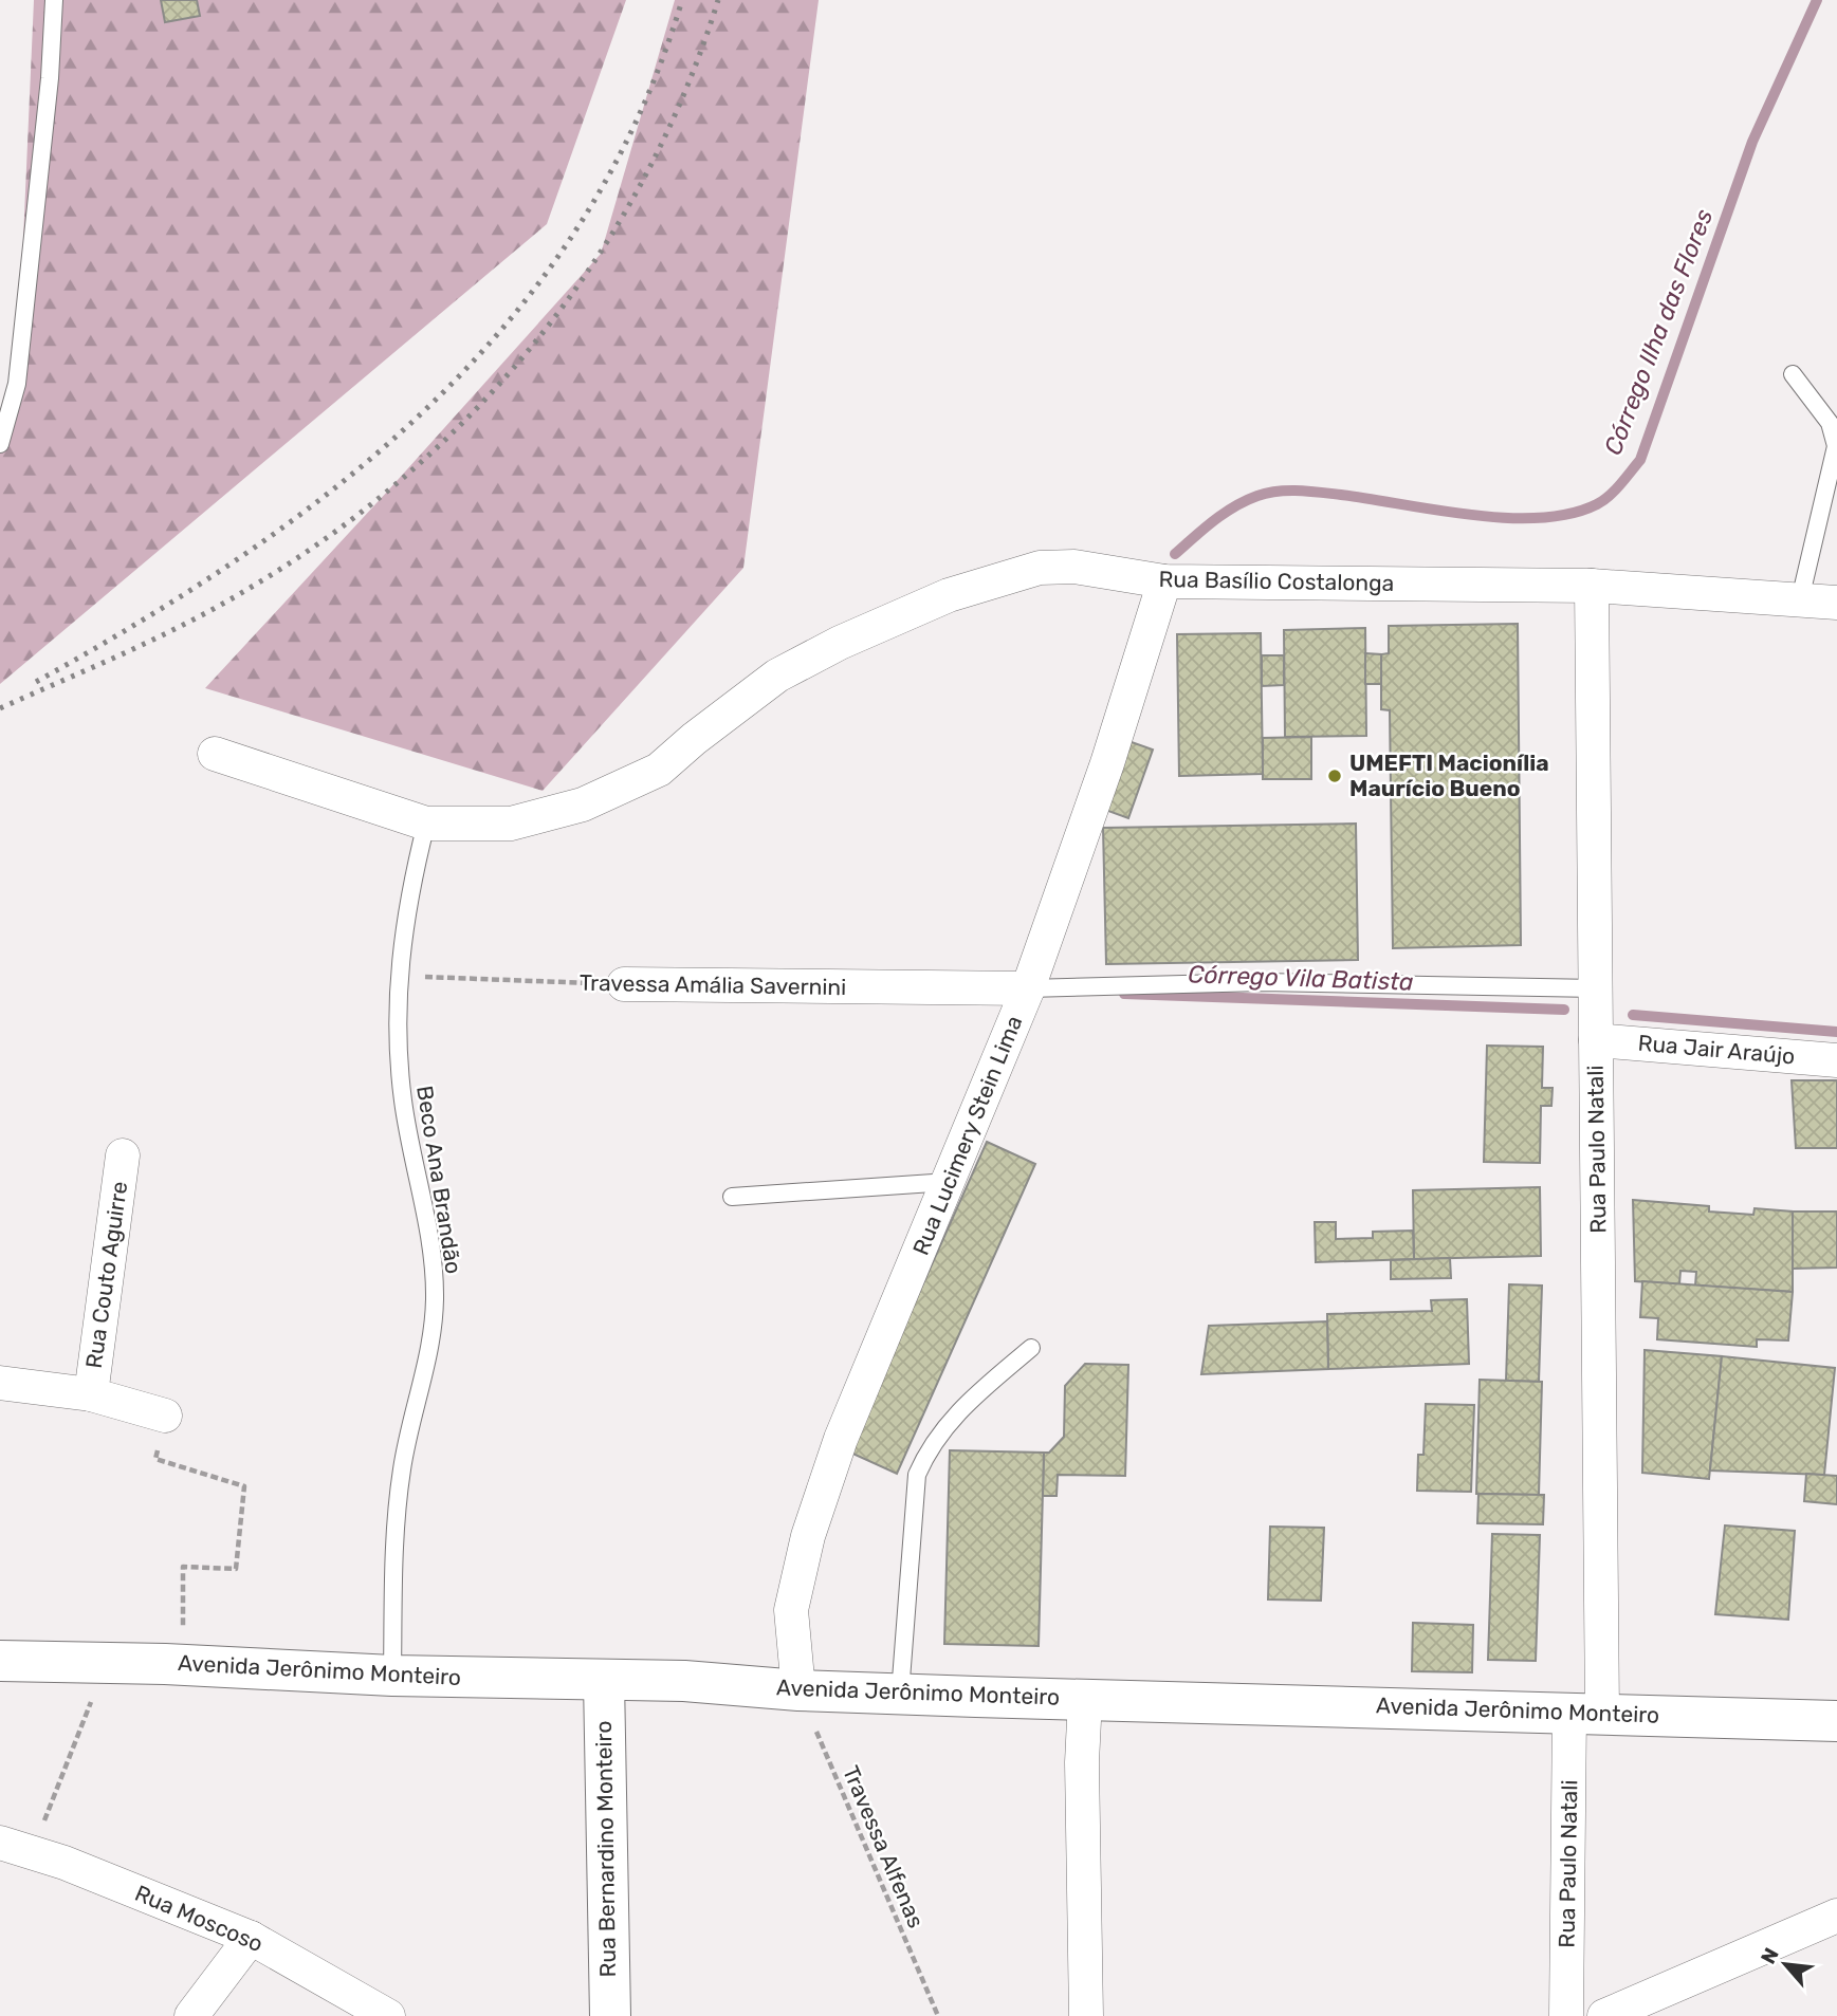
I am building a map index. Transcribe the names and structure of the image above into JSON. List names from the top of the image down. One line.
{"streets":{"street":["Rua Basílio Costalonga","Travessa Amália Savernini","Rua Jair Araújo","Rua Lucimery Stein Lima","Rua Paulo Natali","Rua Couto Aguirre","Avenida Jerônimo Monteiro","Rua Bernardino Monteiro","Rua Moscoso"],"lane":["Beco Ana Brandão"],"path":["Travessa Alfenas"]},"crossings":[["Rua Basílio Costalonga","Rua Lucimery Stein Lima"],["Rua Basílio Costalonga","Rua Paulo Natali"],["Rua Basílio Costalonga","Beco Ana Brandão"],["Travessa Amália Savernini","Rua Lucimery Stein Lima"],["Travessa Amália Savernini","Beco Ana Brandão"],["Rua Jair Araújo","Rua Paulo Natali"],["Rua Lucimery Stein Lima","Avenida Jerônimo Monteiro"],["Rua Lucimery Stein Lima","Travessa Alfenas"],["Rua Paulo Natali","Avenida Jerônimo Monteiro"],["Beco Ana Brandão","Avenida Jerônimo Monteiro"],["Avenida Jerônimo Monteiro","Travessa Alfenas"],["Avenida Jerônimo Monteiro","Rua Bernardino Monteiro"]],"water":["Córrego Ilha das Flores","Córrego Vila Batista"],"places":["UMEFTI Macionília Maurício Bueno"],"north":"top left"}
